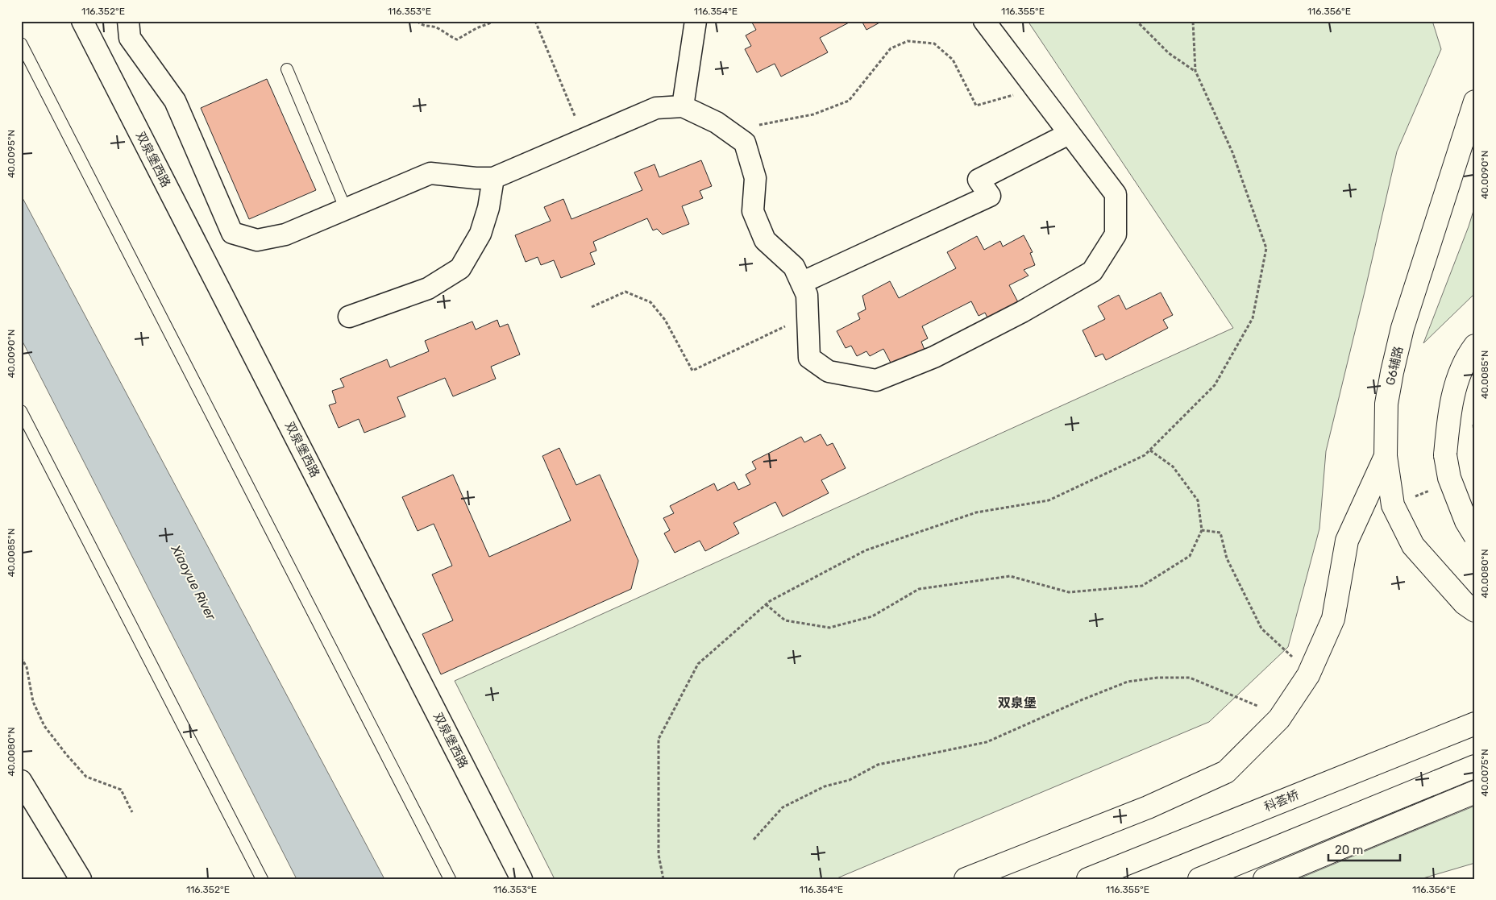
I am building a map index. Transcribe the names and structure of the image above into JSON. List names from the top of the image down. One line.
{"streets":{"main road":["G6辅路","科荟桥"],"street":["双泉堡西路"]},"districts":["双泉堡"],"water":["Xiaoyue River"],"scale_bar":"20 m","coordinates":["116.352°E","116.353°E","116.354°E","116.355°E","116.356°E","40.0095°N","40.0090°N","40.0085°N","40.0080°N","40.0075°N"]}
